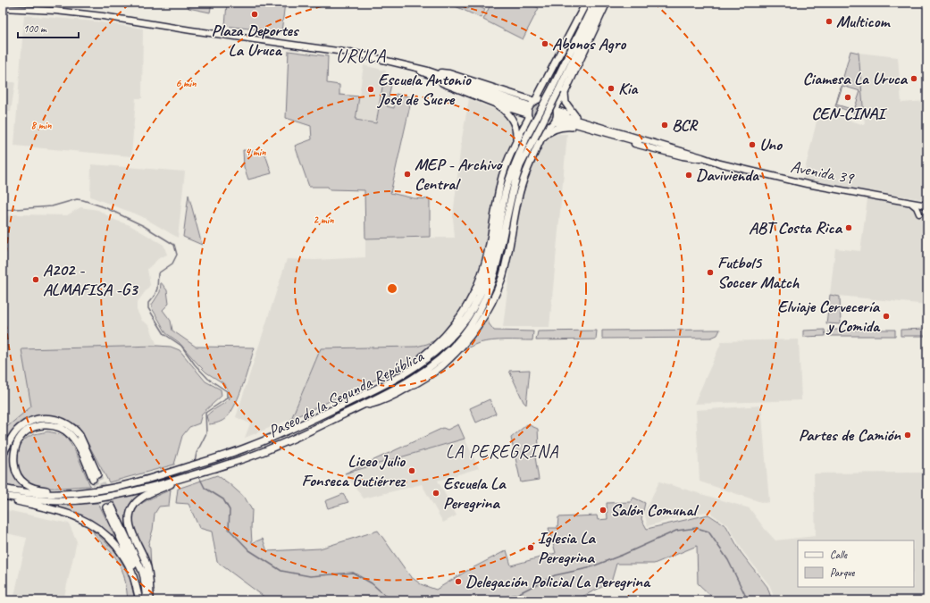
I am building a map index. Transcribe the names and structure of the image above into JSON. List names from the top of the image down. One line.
{"streets":{"highway":["Paseo de la Segunda República"],"main road":["Avenida 39"]},"districts":["URUCA","LA PEREGRINA"],"places":["Plaza Deportes La Uruca","Multicom","Abonos Agro","Ciamesa La Uruca","Kia","Escuela Antonio José de Sucre","CEN-CINAI","BCR","Uno","MEP - Archivo Central","Davivienda","ABT Costa Rica","Futbol5 Soccer Match","A202 - ALMAFISA -G3","Elviaje Cervecería y Comida","Partes de Camión","Liceo Julio Fonseca Gutiérrez","Escuela La Peregrina","Salón Comunal","Iglesia La Peregrina","Delegación Policial La Peregrina"],"legend":["Calle","Parque"],"scale_bar":"100 m","rings":["6 min","8 min","4 min","2 min"]}
